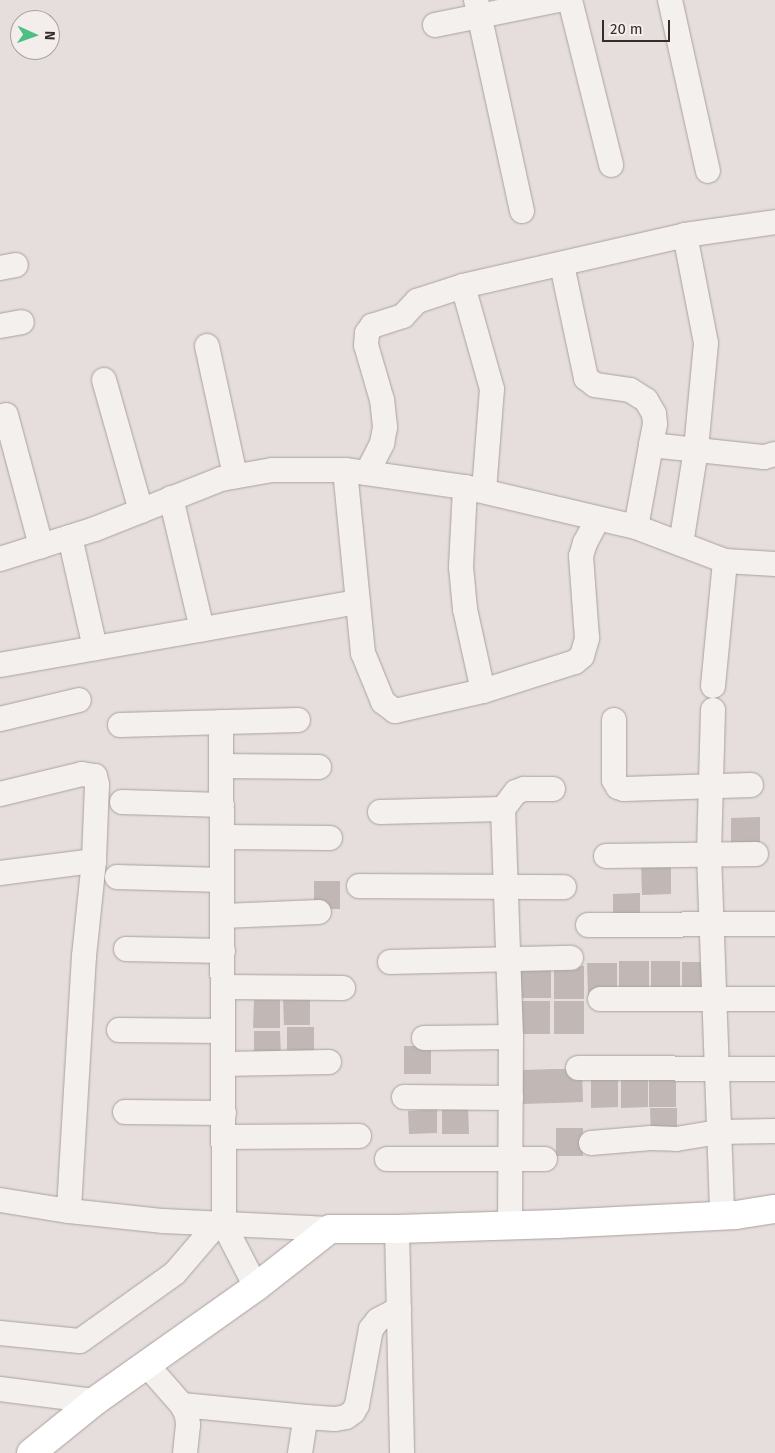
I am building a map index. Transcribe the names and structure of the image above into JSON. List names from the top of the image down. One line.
{"scale_bar":"20 m","north":"right"}
